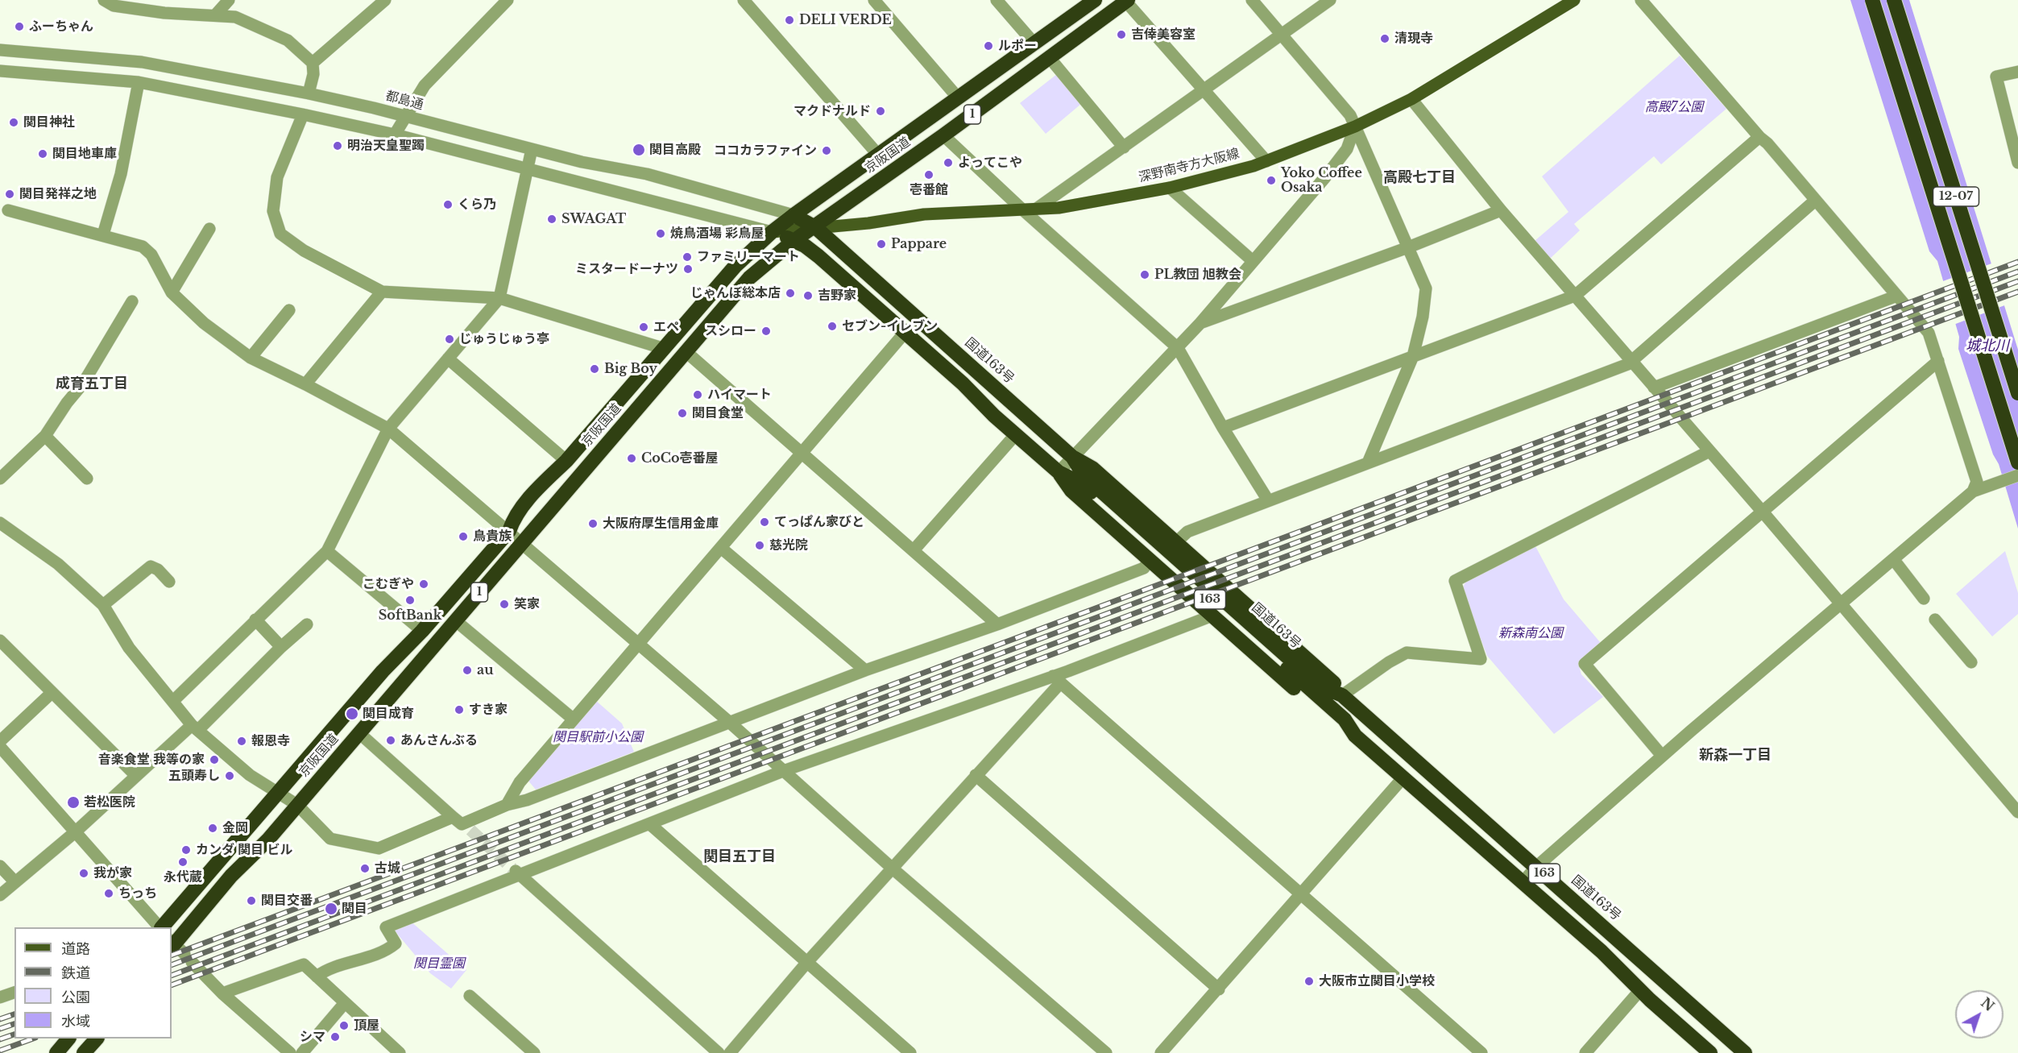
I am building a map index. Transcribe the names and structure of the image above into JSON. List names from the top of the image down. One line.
{"streets":{"highway":["1","京阪国道","12-07","国道163号","163"],"main road":["深野南寺方大阪線"],"street":["都島通"]},"crossings":[["都島通","京阪国道"],["都島通","国道163号"],["京阪国道","深野南寺方大阪線"],["京阪国道","国道163号"],["深野南寺方大阪線","国道163号"],["国道163号","163"]],"districts":["高殿七丁目","成育五丁目","新森一丁目","関目五丁目"],"water":["城北川"],"parks":["高殿7公園","新森南公園","関目駅前小公園","関目霊園"],"places":["DELI VERDE","ふーちゃん","吉倖美容室","清現寺","ルポー","マクドナルド","関目神社","明治天皇聖躅","関目高殿","ココカラファイン","関目地車庫","よってこや","壱番館","Yoko Coffee Osaka","関目発祥之地","くら乃","SWAGAT","焼鳥酒場 彩鳥屋","Pappare","ファミリーマート","ミスタードーナツ","PL教団 旭教会","じゃんぼ総本店","吉野家","セブン-イレブン","エペ","スシロー","じゅうじゅう亭","Big Boy","ハイマート","関目食堂","CoCo壱番屋","てっぱん家びと","大阪府厚生信用金庫","鳥貴族","慈光院","こむぎや","SoftBank","笑家","au","すき家","関目成育","あんさんぶる","報恩寺","音楽食堂 我等の家","五頭寿し","若松医院","金岡","カンダ 関目 ビル","永代蔵","古城","我が家","ちっち","関目交番","関目","大阪市立関目小学校","頂屋","シマ"],"legend":["道路","鉄道","公園","水域"],"north":"top right"}
